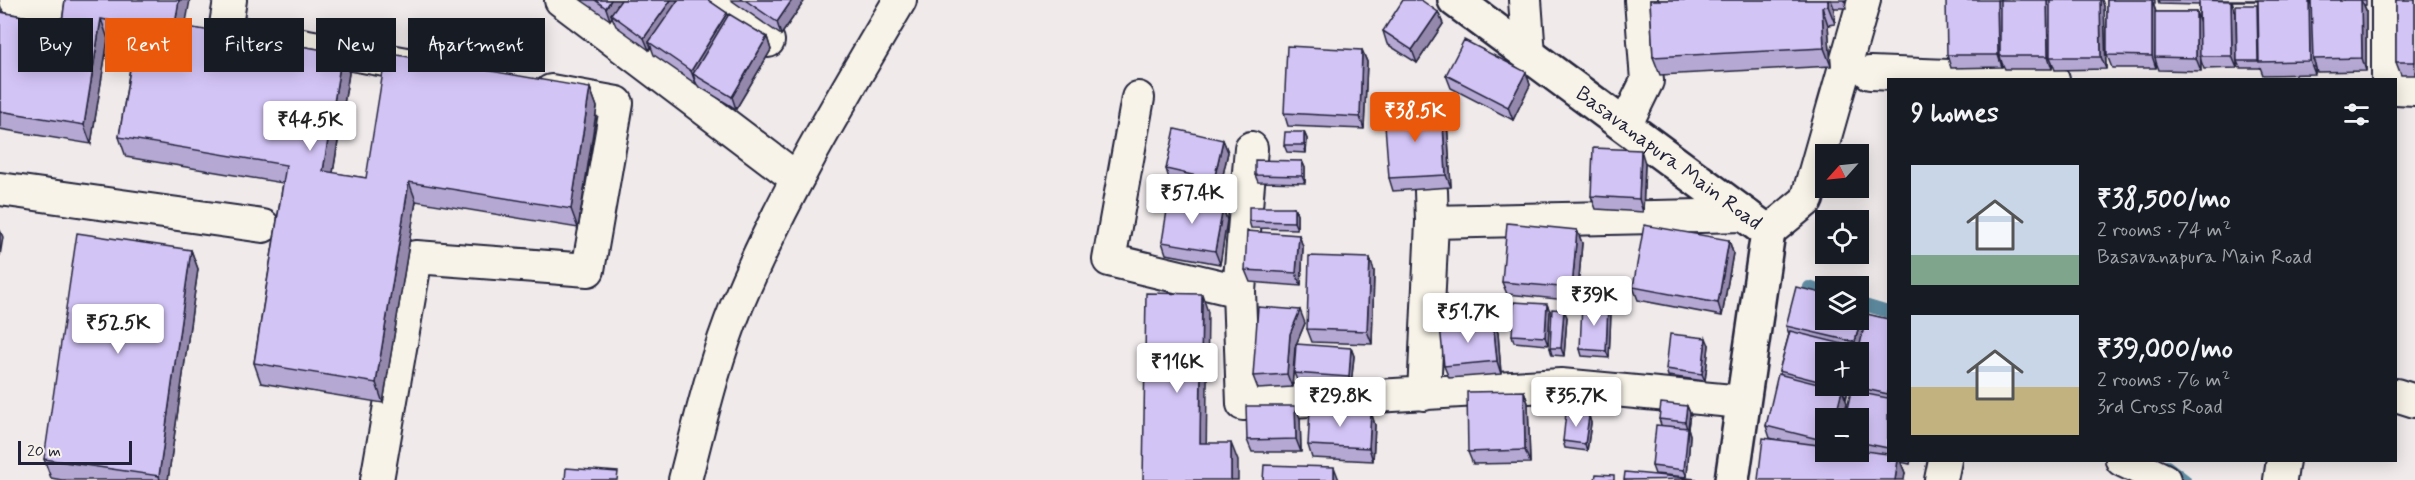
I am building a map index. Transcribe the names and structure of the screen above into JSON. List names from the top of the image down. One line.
{"streets":{"street":["Basavanapura Main Road"]},"scale_bar":"20 m","north":"bottom left","page":{"chip":["Buy","Rent","Filters","New","Apartment"],"heading":"9 homes","price":["₹38.5K","₹44.5K","₹57.4K","₹39K","₹51.7K","₹52.5K","₹116K","₹29.8K","₹35.7K"],"map_buttons":["+","−"],"list":[{"name":"₹38,500/mo","note":"2 rooms · 74 m² · Basavanapura Main Road"},{"name":"₹39,000/mo","note":"2 rooms · 76 m² · 3rd Cross Road"}],"scale":"20 m"}}
